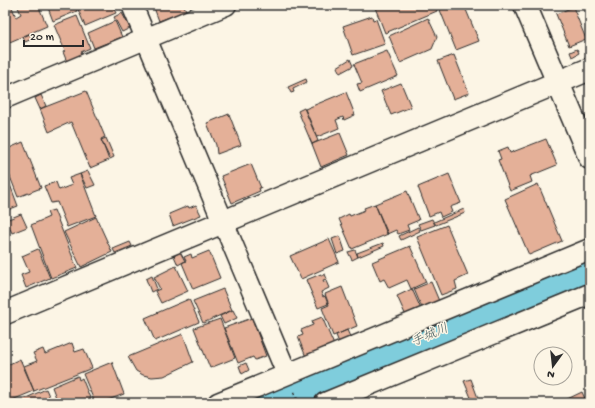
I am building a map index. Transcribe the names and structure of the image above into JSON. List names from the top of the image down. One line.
{"water":["手城川"],"scale_bar":"20 m","north":"bottom"}
